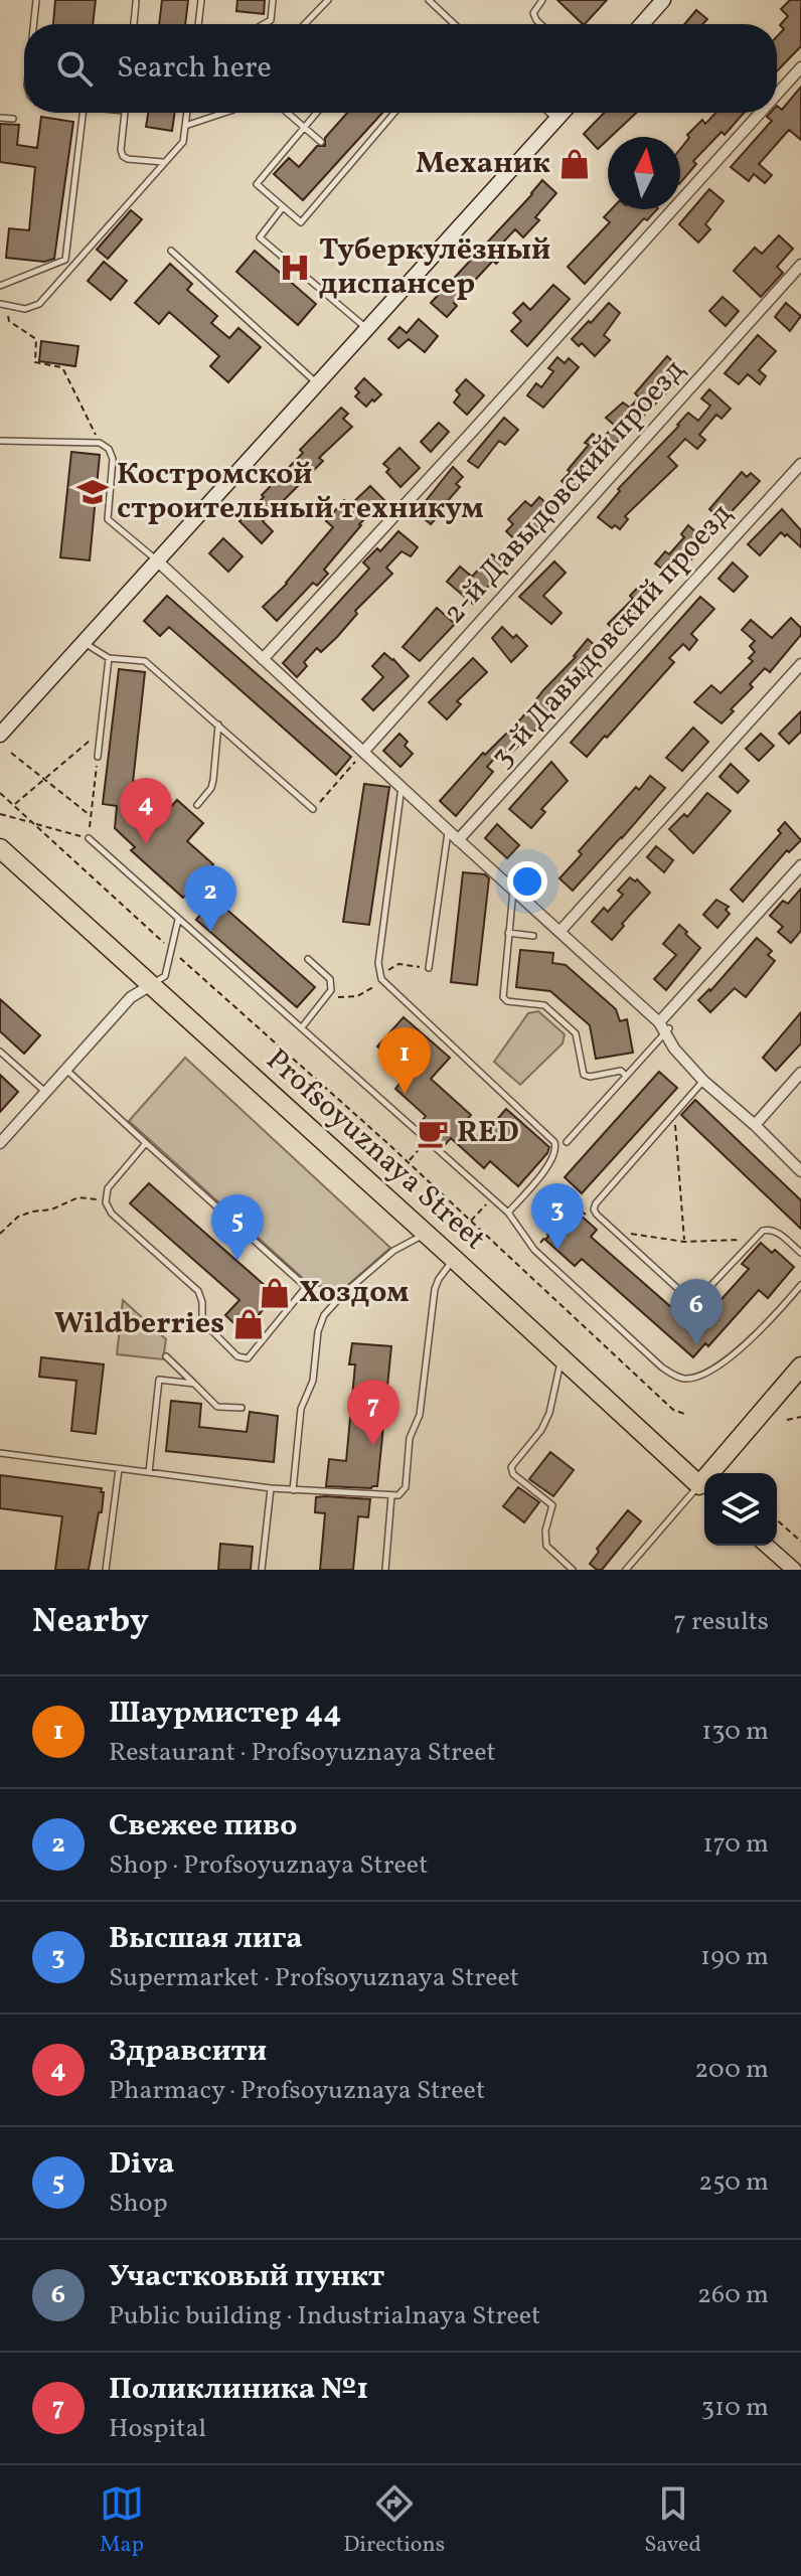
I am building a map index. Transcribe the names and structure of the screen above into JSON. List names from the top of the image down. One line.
{"streets":{"highway":["Profsoyuznaya Street"],"street":["2-й Давыдовский проезд","3-й Давыдовский проезд"]},"places":{"shop":["Механик","Хоздом","Wildberries"],"hospital":["Туберкулёзный диспансер"],"school or university":["Костромской строительный техникум"],"cafe":["RED"]},"north":"top","page":{"search":"Search here","pins":["4","2","1","3","5","6","7"],"heading":["Nearby","7 results"],"list":[{"mark":"1","name":"Шаурмистер 44","note":"Restaurant · Profsoyuznaya Street","value":"130 m"},{"mark":"2","name":"Свежее пиво","note":"Shop · Profsoyuznaya Street","value":"170 m"},{"mark":"3","name":"Высшая лига","note":"Supermarket · Profsoyuznaya Street","value":"190 m"},{"mark":"4","name":"Здравсити","note":"Pharmacy · Profsoyuznaya Street","value":"200 m"},{"mark":"5","name":"Diva","note":"Shop","value":"250 m"},{"mark":"6","name":"Участковый пункт","note":"Public building · Industrialnaya Street","value":"260 m"},{"mark":"7","name":"Поликлиника №1","note":"Hospital","value":"310 m"}],"nav":["Map","Directions","Saved"]}}
